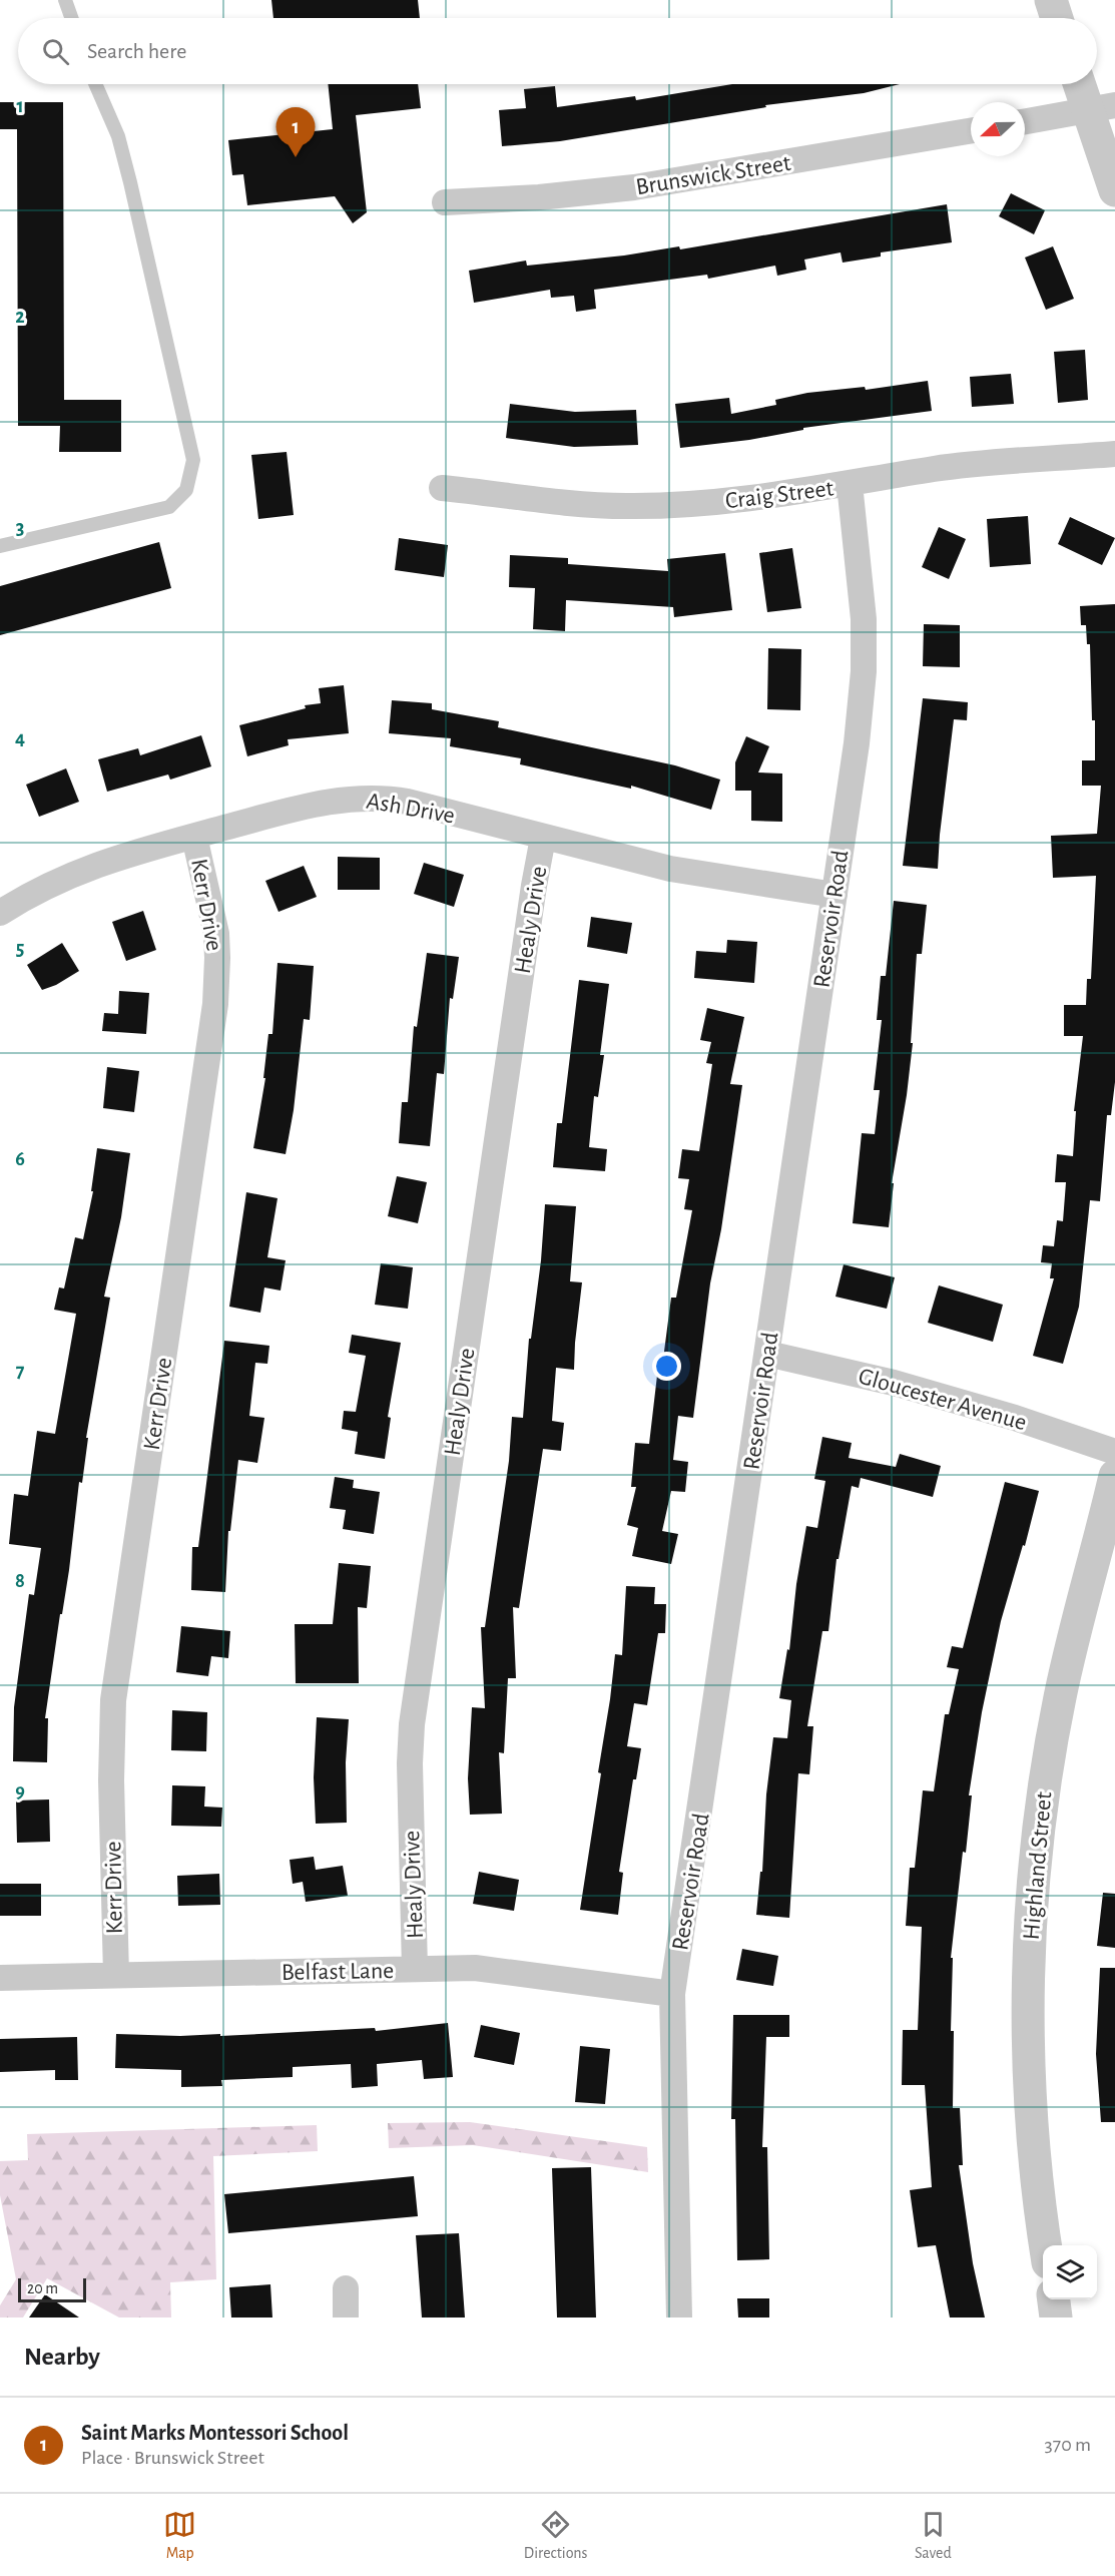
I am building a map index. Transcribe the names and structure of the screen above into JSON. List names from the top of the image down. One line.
{"streets":{"street":["Brunswick Street","Craig Street","Ash Drive","Kerr Drive","Reservoir Road","Healy Drive","Gloucester Avenue","Highland Street","Belfast Lane"]},"crossings":[["Craig Street","Reservoir Road"],["Ash Drive","Kerr Drive"],["Ash Drive","Reservoir Road"],["Ash Drive","Healy Drive"],["Kerr Drive","Belfast Lane"],["Reservoir Road","Gloucester Avenue"],["Reservoir Road","Belfast Lane"],["Healy Drive","Belfast Lane"]],"scale_bar":"20 m","north":"left","page":{"search":"Search here","pins":"1","scale":"20 m","heading":"Nearby","list":[{"mark":"1","name":"Saint Marks Montessori School","note":"Place · Brunswick Street","value":"370 m"}],"nav":["Map","Directions","Saved"]},"grid":{"rows":["1","2","3","4","5","6","7","8","9"]}}
